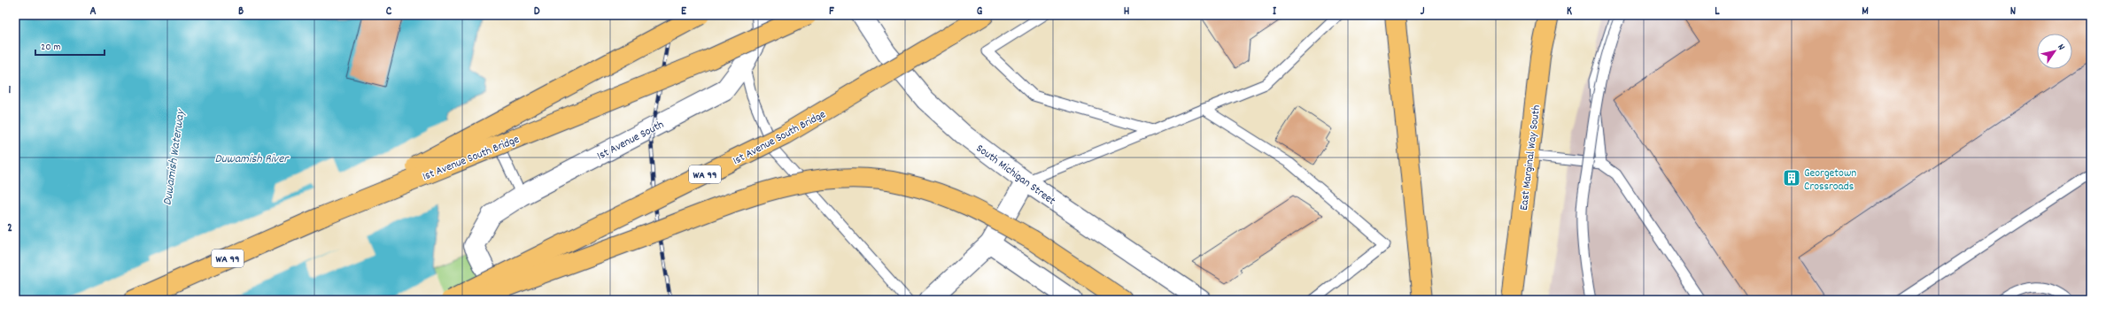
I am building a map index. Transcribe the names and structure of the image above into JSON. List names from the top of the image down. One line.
{"streets":{"main road":["1st Avenue South Bridge","East Marginal Way South","WA 99"],"street":["1st Avenue South","South Michigan Street"]},"water":["Duwamish Waterway","Duwamish River"],"places":{"building":["Georgetown Crossroads"]},"scale_bar":"20 m","north":"top right","grid":{"columns":["A","B","C","D","E","F","G","H","I","J","K","L","M","N"],"rows":["1","2"]}}
